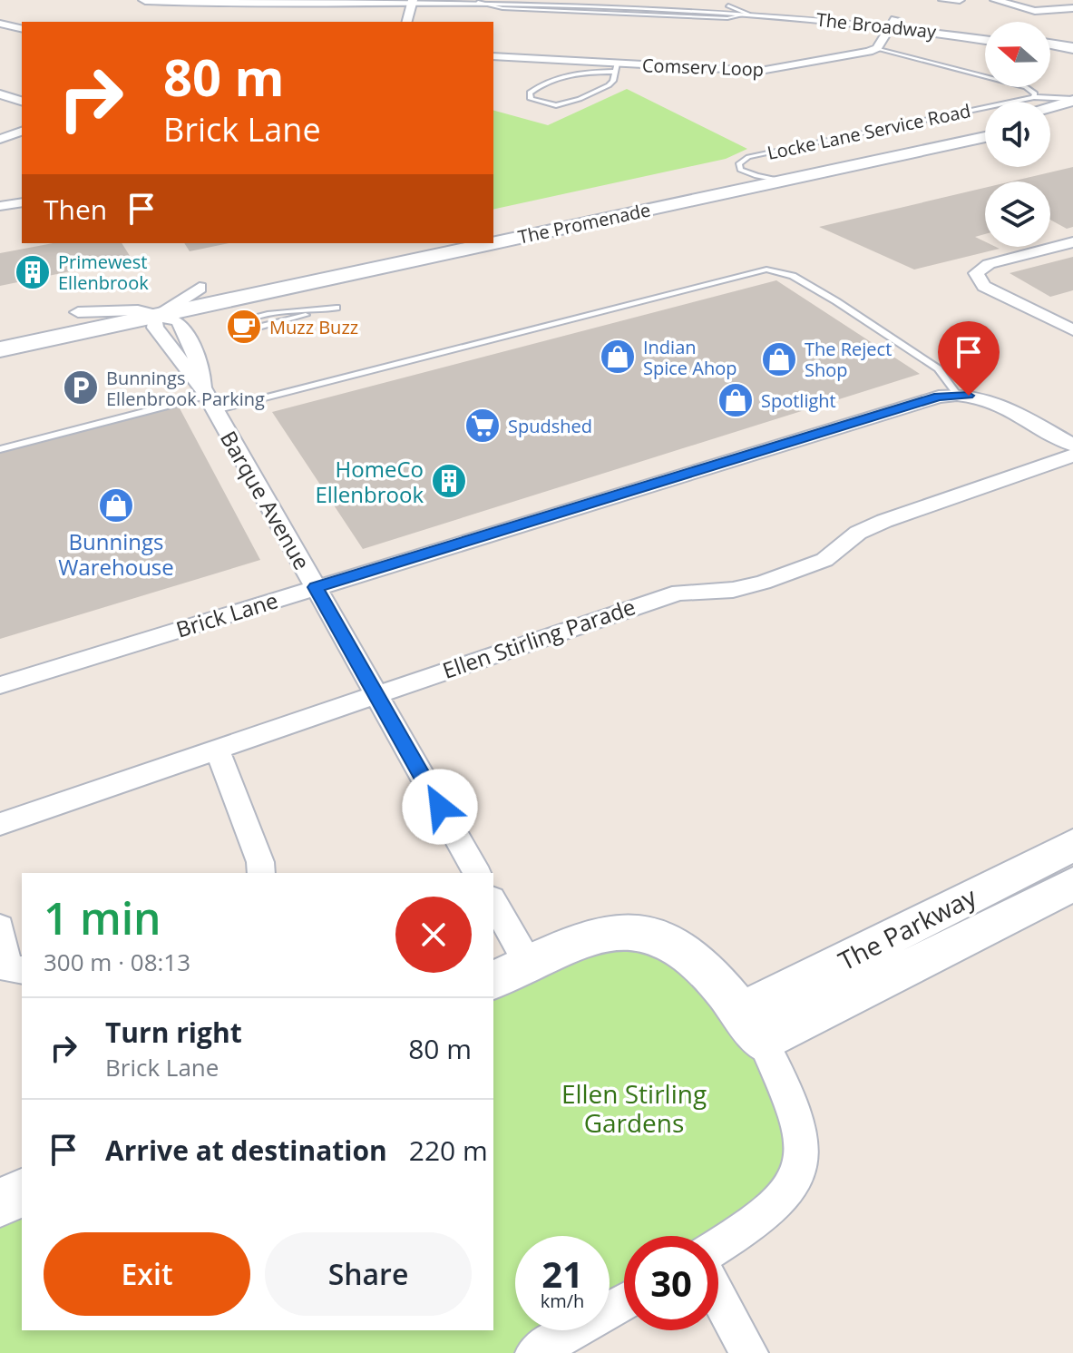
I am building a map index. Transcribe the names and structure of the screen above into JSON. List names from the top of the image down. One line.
{"streets":{"main road":["The Broadway","The Promenade","The Parkway"],"street":["Comserv Loop","Barque Avenue","Brick Lane","Ellen Stirling Parade"],"lane":["Locke Lane Service Road"]},"crossings":[["Locke Lane Service Road","The Promenade"],["The Promenade","Barque Avenue"],["Barque Avenue","Brick Lane"],["Barque Avenue","Ellen Stirling Parade"]],"parks":["Ellen Stirling Gardens"],"places":{"building":["Primewest Ellenbrook","HomeCo Ellenbrook"],"cafe":["Muzz Buzz"],"shop":["Indian Spice Ahop","The Reject Shop","Spotlight","Bunnings Warehouse"],"parking":["Bunnings Ellenbrook Parking"],"supermarket":["Spudshed"]},"north":"left","page":{"turn":["80 m","Brick Lane"],"then":"Then","heading":["1 min","300 m · 08:13"],"list":[{"name":"Turn right","note":"Brick Lane","value":"80 m"},{"name":"Arrive at destination","value":"220 m"}],"buttons":["Exit","Share"],"speed":"21 km/h","limit":"30"}}
